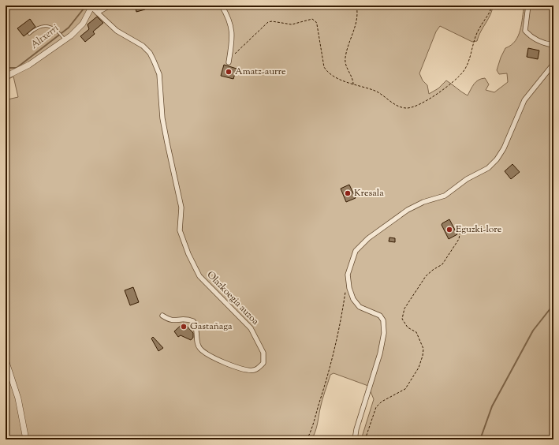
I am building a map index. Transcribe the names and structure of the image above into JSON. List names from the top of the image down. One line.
{"streets":{"street":["Olazkoegia auzoa"]},"water":["Altxerri"],"places":["Amatz-aurre","Kresala","Eguzki-lore","Gastañaga"]}
